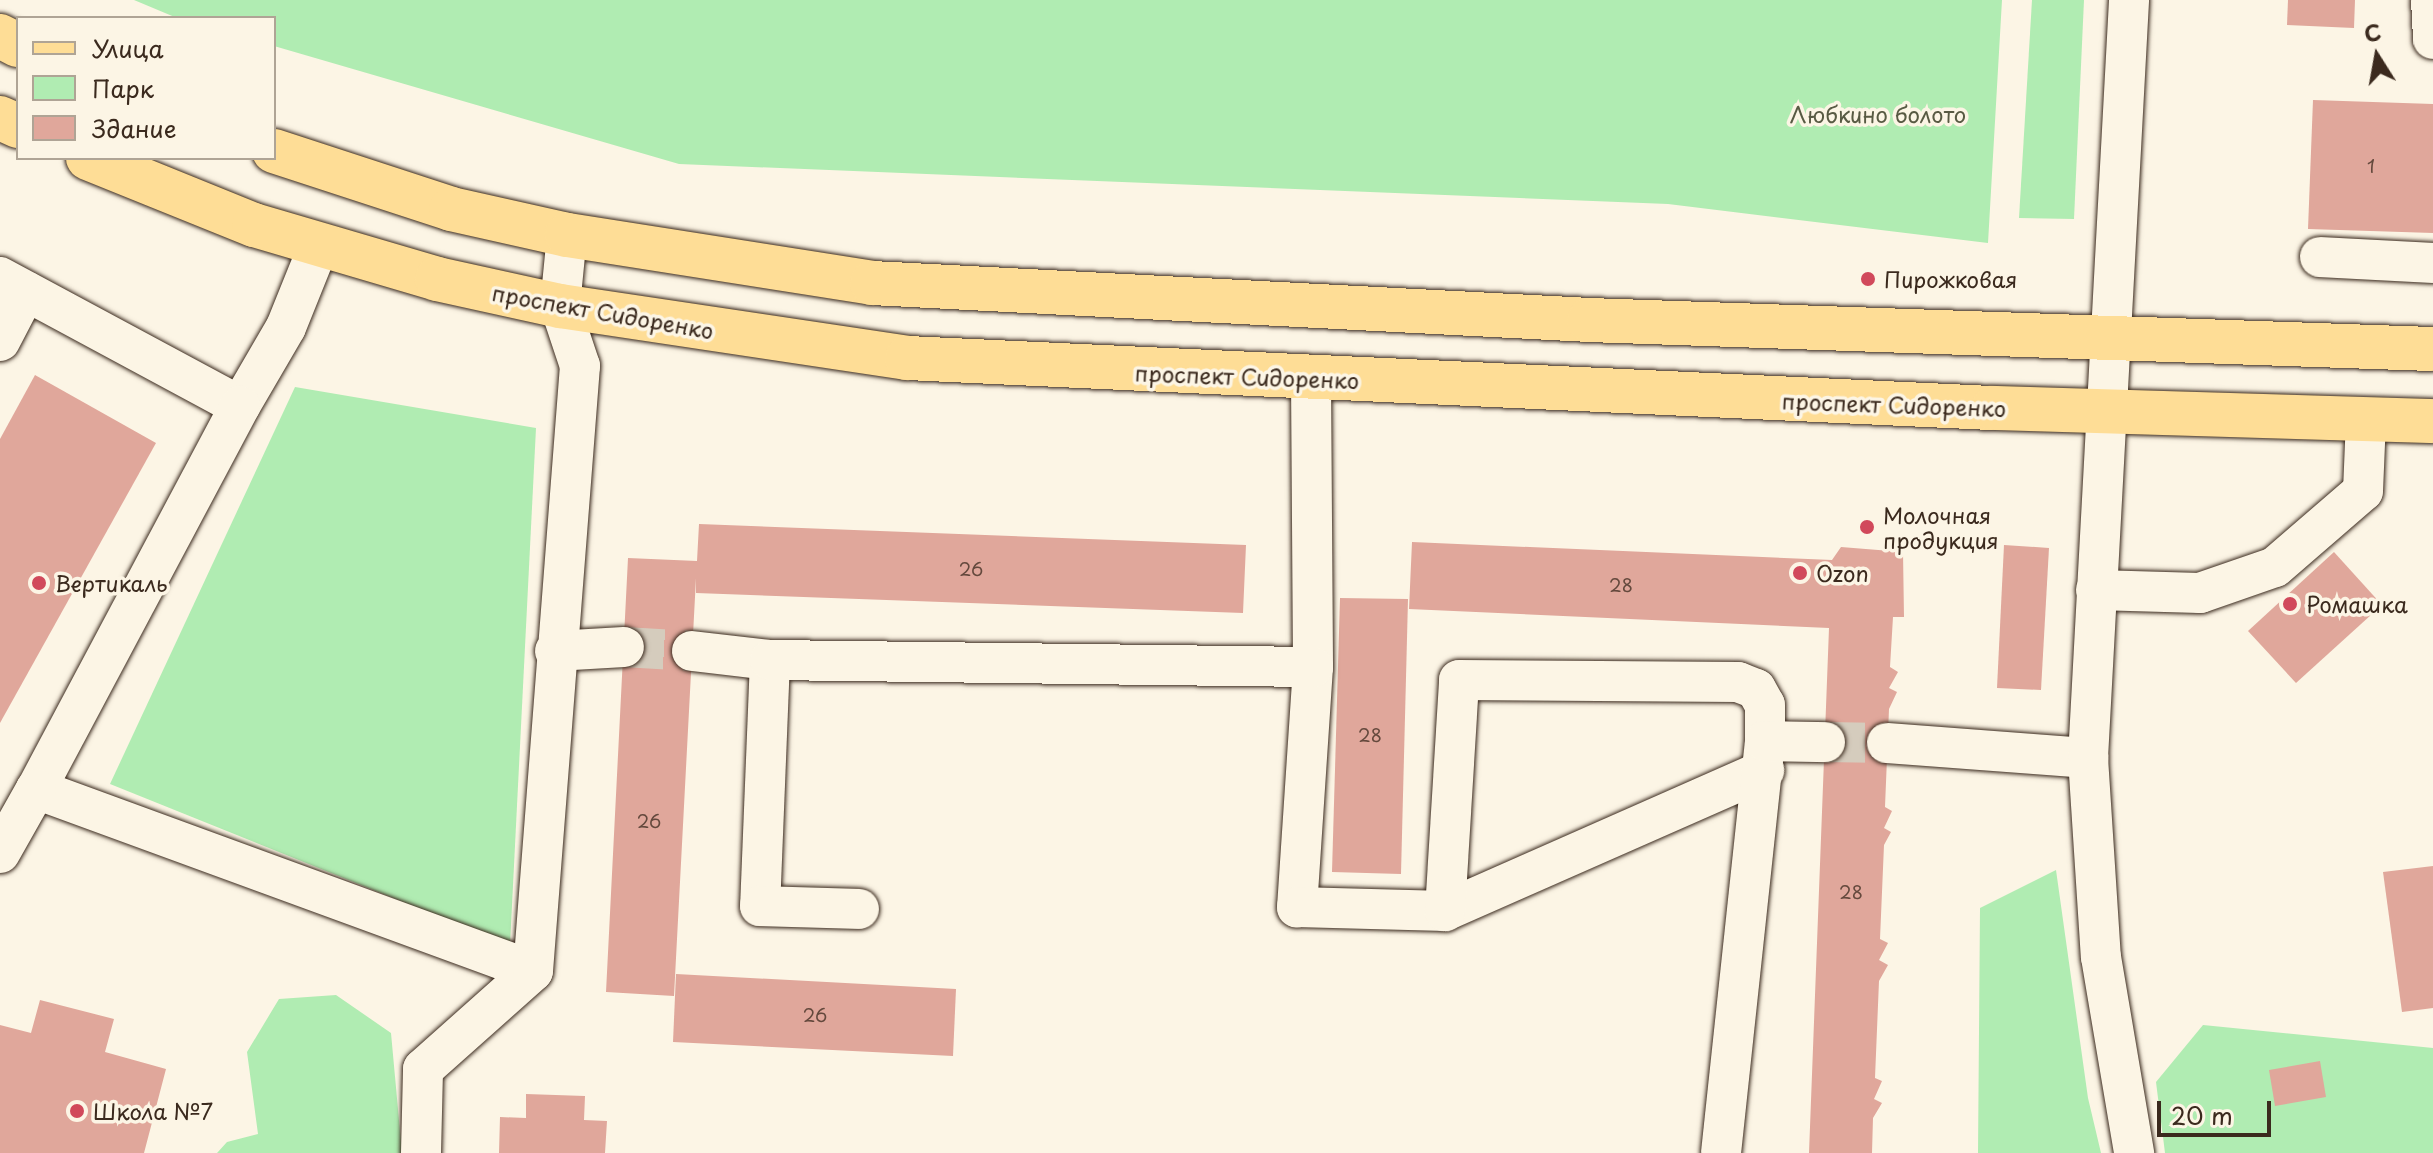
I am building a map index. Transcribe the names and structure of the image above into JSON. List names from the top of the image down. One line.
{"streets":{"main road":["проспект Сидоренко"]},"parks":["Любкино болото"],"places":["Пирожковая","Молочная продукция","Ozon","Вертикаль","Ромашка","Школа №7"],"house_numbers":["1","26","28","28","26","28","26"],"legend":["Улица","Парк","Здание"],"scale_bar":"20 m","north":"top"}
